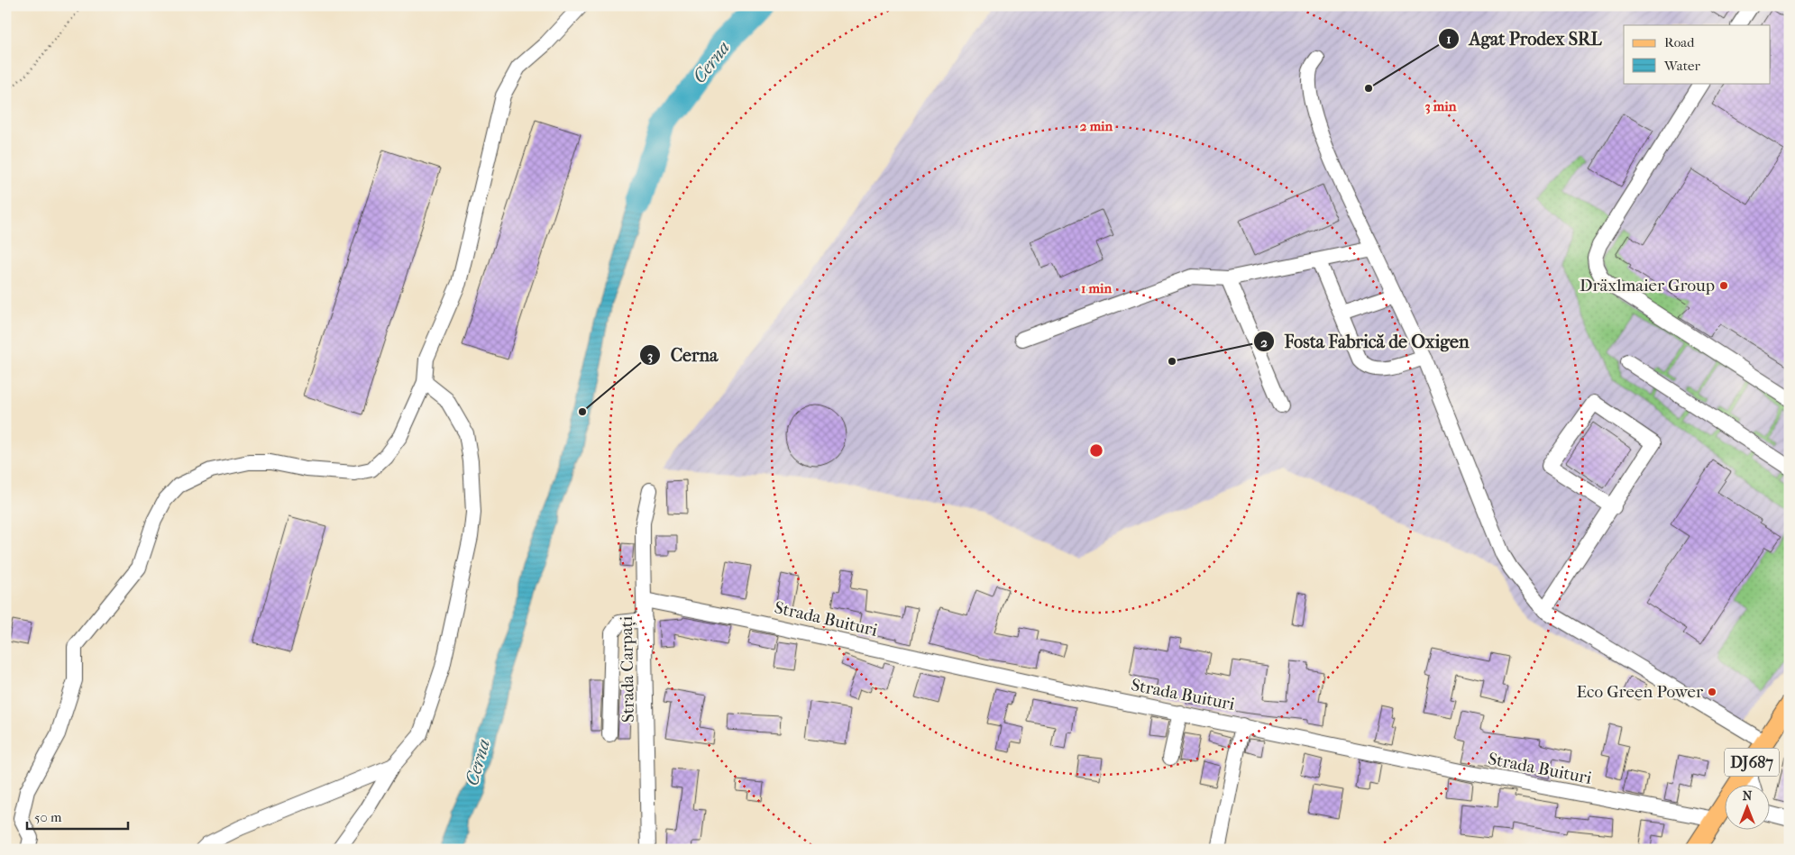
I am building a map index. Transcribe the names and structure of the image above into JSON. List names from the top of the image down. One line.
{"streets":{"main road":["DJ687"],"street":["Strada Buituri","Strada Carpați"]},"crossings":[["Strada Buituri","Strada Carpați"],["Strada Buituri","DJ687"]],"water":["Cerna"],"places":["Agat Prodex SRL","Dräxlmaier Group","Fosta Fabrică de Oxigen","Cerna","Eco Green Power"],"legend":["Road","Water"],"scale_bar":"50 m","north":"top","rings":["3 min","2 min","1 min"]}
